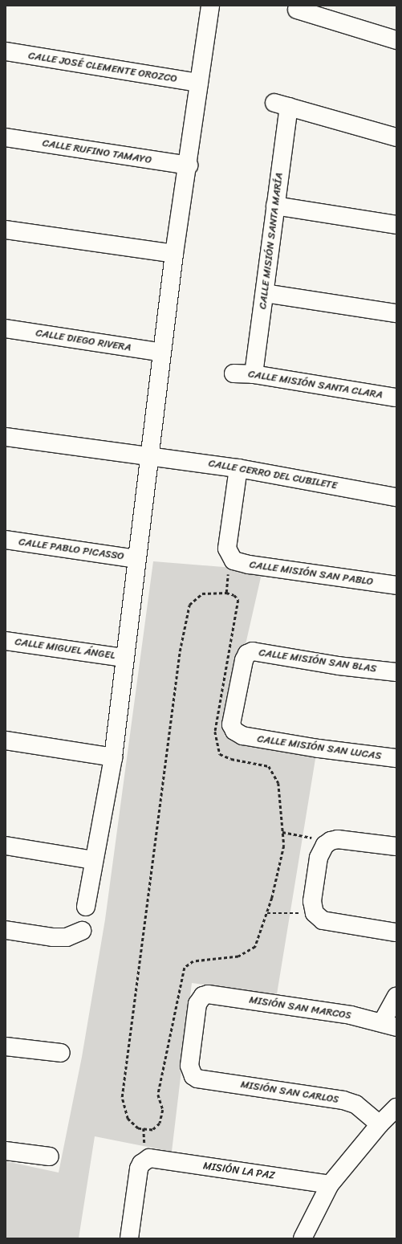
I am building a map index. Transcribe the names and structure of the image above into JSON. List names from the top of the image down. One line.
{"streets":{"street":["CALLE JOSÉ CLEMENTE OROZCO","CALLE RUFINO TAMAYO","CALLE MISIÓN SANTA MARÍA","CALLE DIEGO RIVERA","CALLE MISIÓN SANTA CLARA","CALLE CERRO DEL CUBILETE","CALLE PABLO PICASSO","CALLE MISIÓN SAN PABLO","CALLE MIGUEL ÁNGEL","CALLE MISIÓN SAN BLAS","CALLE MISIÓN SAN LUCAS","MISIÓN SAN MARCOS","MISIÓN SAN CARLOS","MISIÓN LA PAZ"]},"crossings":[["CALLE MISIÓN SANTA MARÍA","CALLE MISIÓN SANTA CLARA"],["CALLE CERRO DEL CUBILETE","CALLE MISIÓN SAN PABLO"],["CALLE MISIÓN SAN BLAS","CALLE MISIÓN SAN LUCAS"],["MISIÓN SAN MARCOS","MISIÓN SAN CARLOS"]]}
